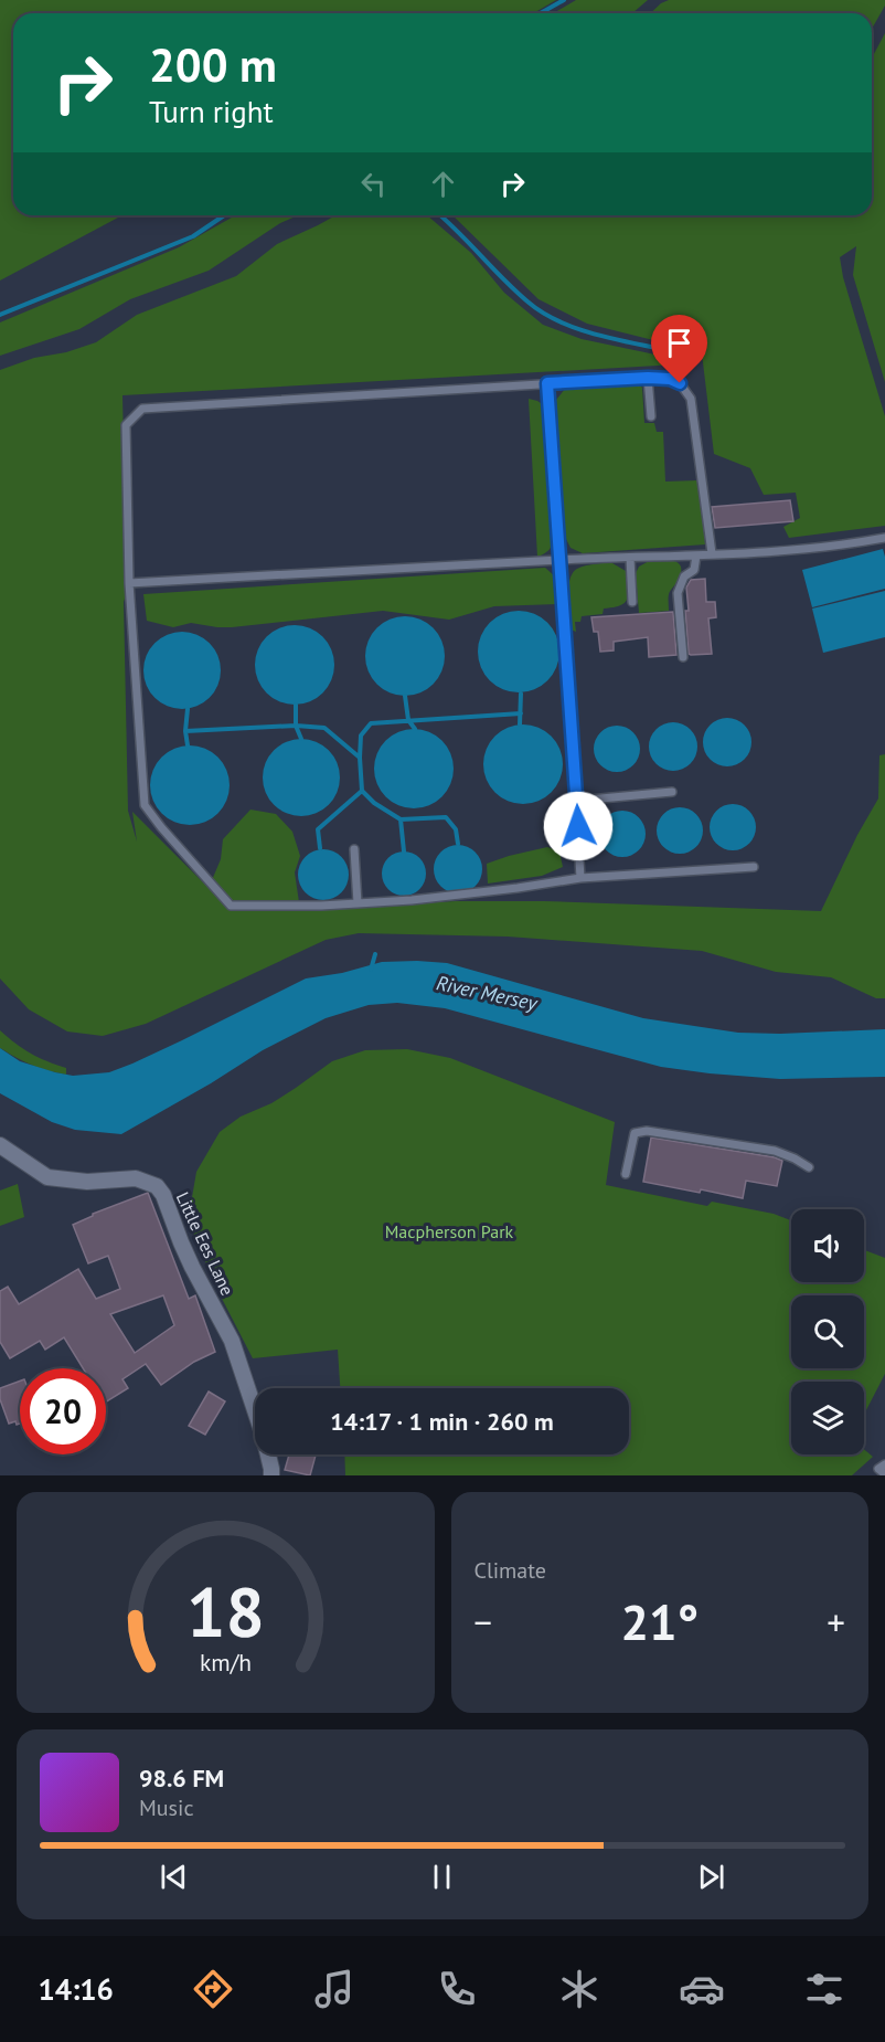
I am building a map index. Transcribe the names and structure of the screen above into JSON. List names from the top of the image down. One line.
{"streets":{"street":["Little Ees Lane"]},"water":["River Mersey"],"parks":["Macpherson Park"],"page":{"turn":["200 m","Turn right"],"limit":"20","trip":"14:17 · 1 min · 260 m","tile":"Climate","heat":["−","21°","+"],"song":["98.6 FM","Music"],"tabs":"14:16","gauge":["18","km/h"]}}
